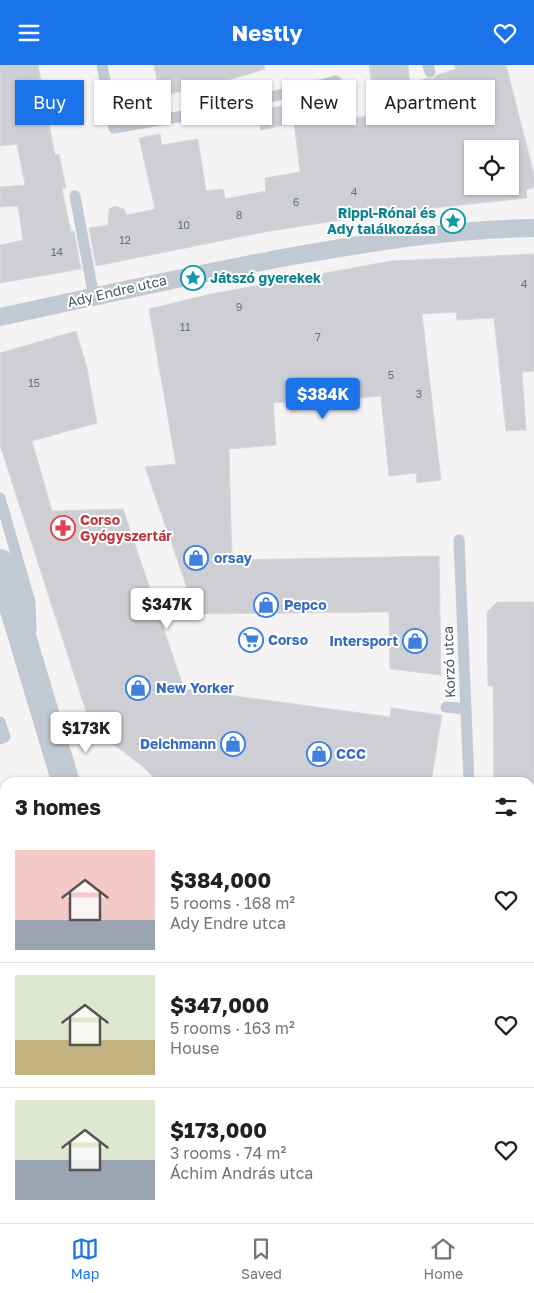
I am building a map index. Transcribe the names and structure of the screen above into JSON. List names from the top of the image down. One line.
{"streets":{"street":["Ady Endre utca"],"lane":["Korzó utca"]},"places":{"place":["Rippl-Rónai és Ady találkozása","Játszó gyerekek"],"pharmacy":["Corso Gyógyszertár"],"shop":["orsay","Pepco","Intersport","New Yorker","Deichmann","CCC"],"supermarket":["Corso"]},"house_numbers":["4","6","8","10","12","14","4","9","11","7","5","15","3"],"page":{"header":"Nestly","chip":["Buy","Rent","Filters","New","Apartment"],"price":["$384K","$347K","$173K"],"heading":"3 homes","list":[{"name":"$384,000","note":"5 rooms · 168 m² · Ady Endre utca"},{"name":"$347,000","note":"5 rooms · 163 m² · House"},{"name":"$173,000","note":"3 rooms · 74 m² · Áchim András utca"}],"tabs":["Map","Saved","Home"]}}
